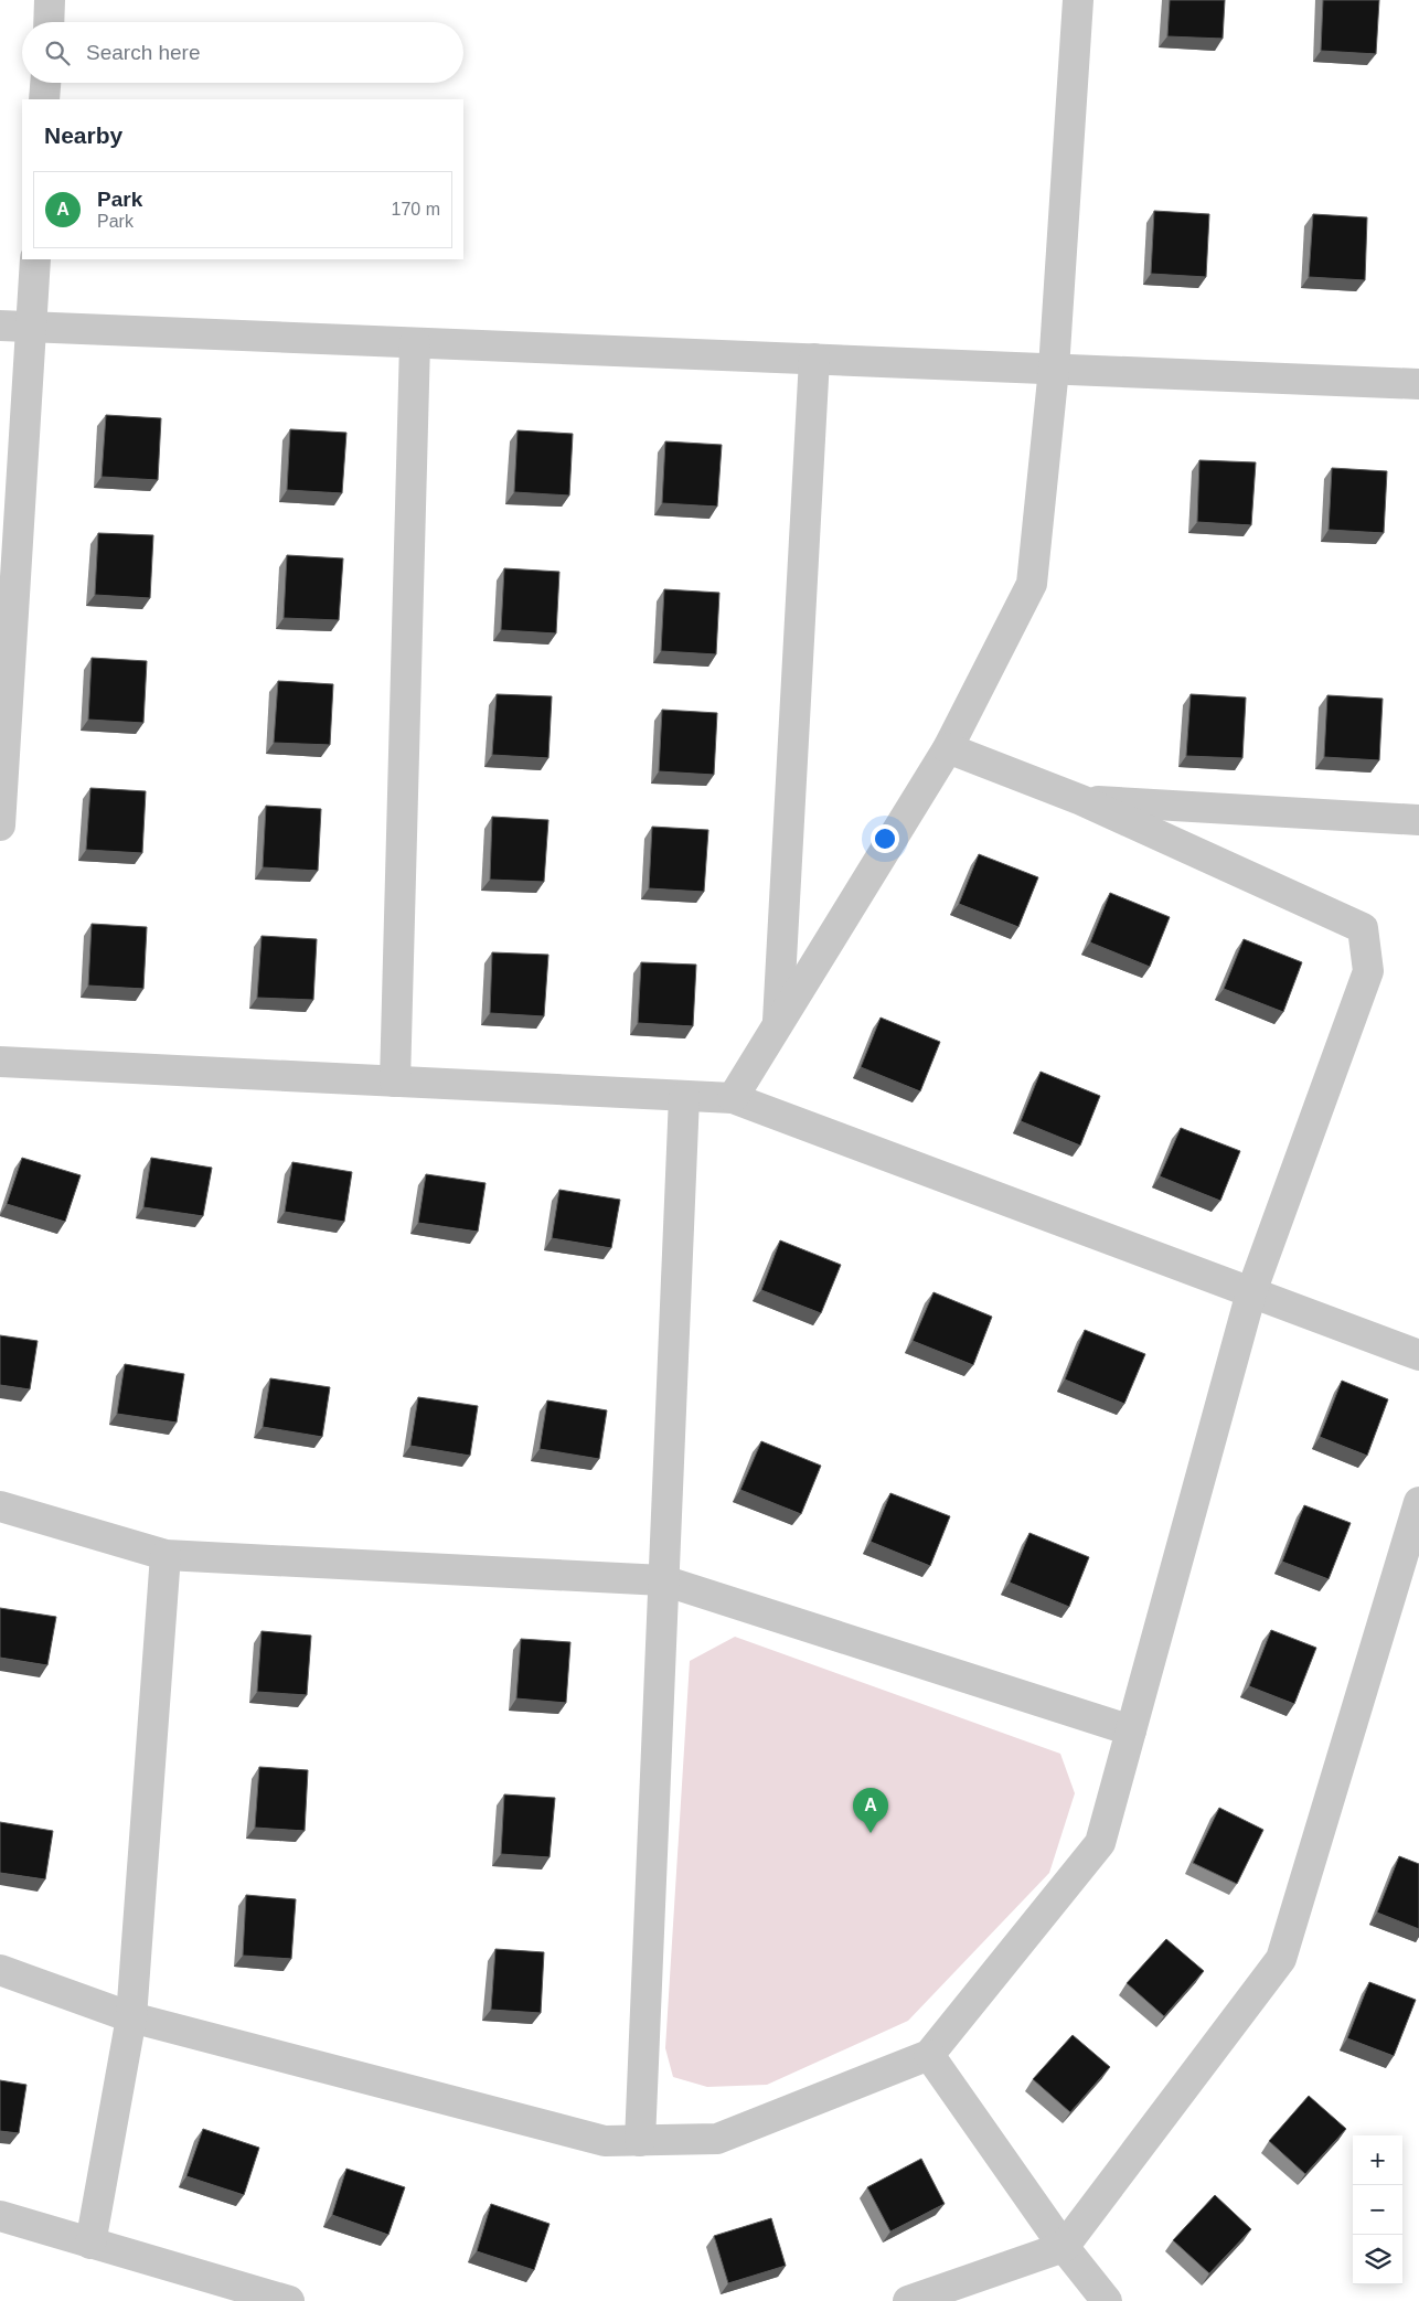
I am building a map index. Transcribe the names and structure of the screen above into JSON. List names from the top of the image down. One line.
{"page":{"search":"Search here","heading":"Nearby","list":[{"mark":"A","name":"Park","note":"Park","value":"170 m"}],"pins":"A","map_buttons":["+","−"]}}
